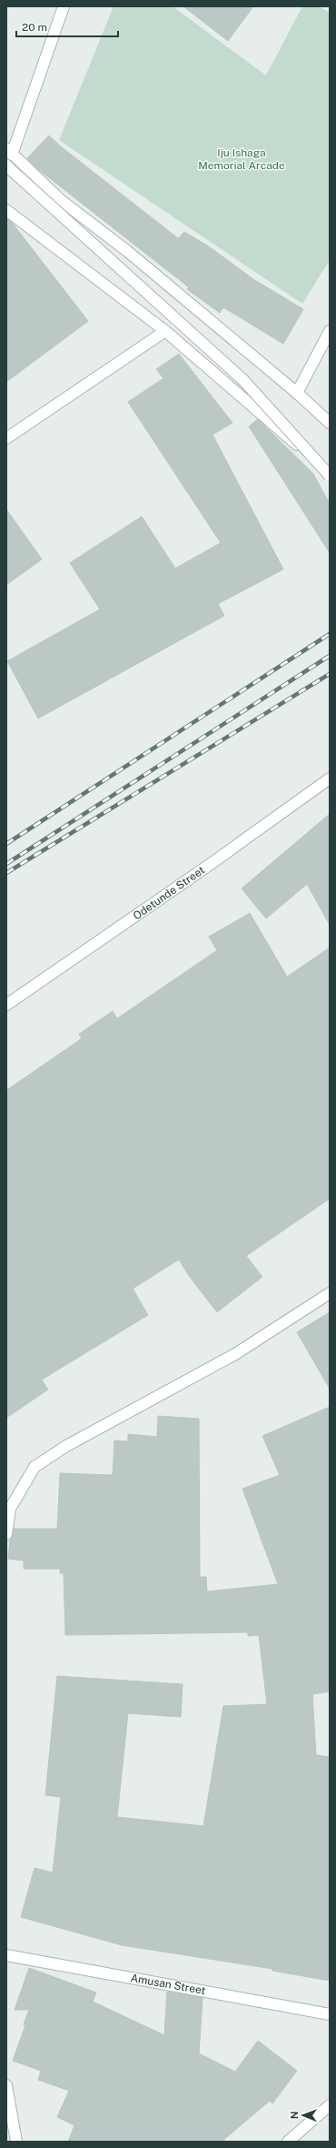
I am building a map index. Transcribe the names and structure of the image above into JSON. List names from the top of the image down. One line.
{"streets":{"street":["Odetunde Street","Amusan Street"]},"parks":["Iju Ishaga Memorial Arcade"],"scale_bar":"20 m","north":"left"}
